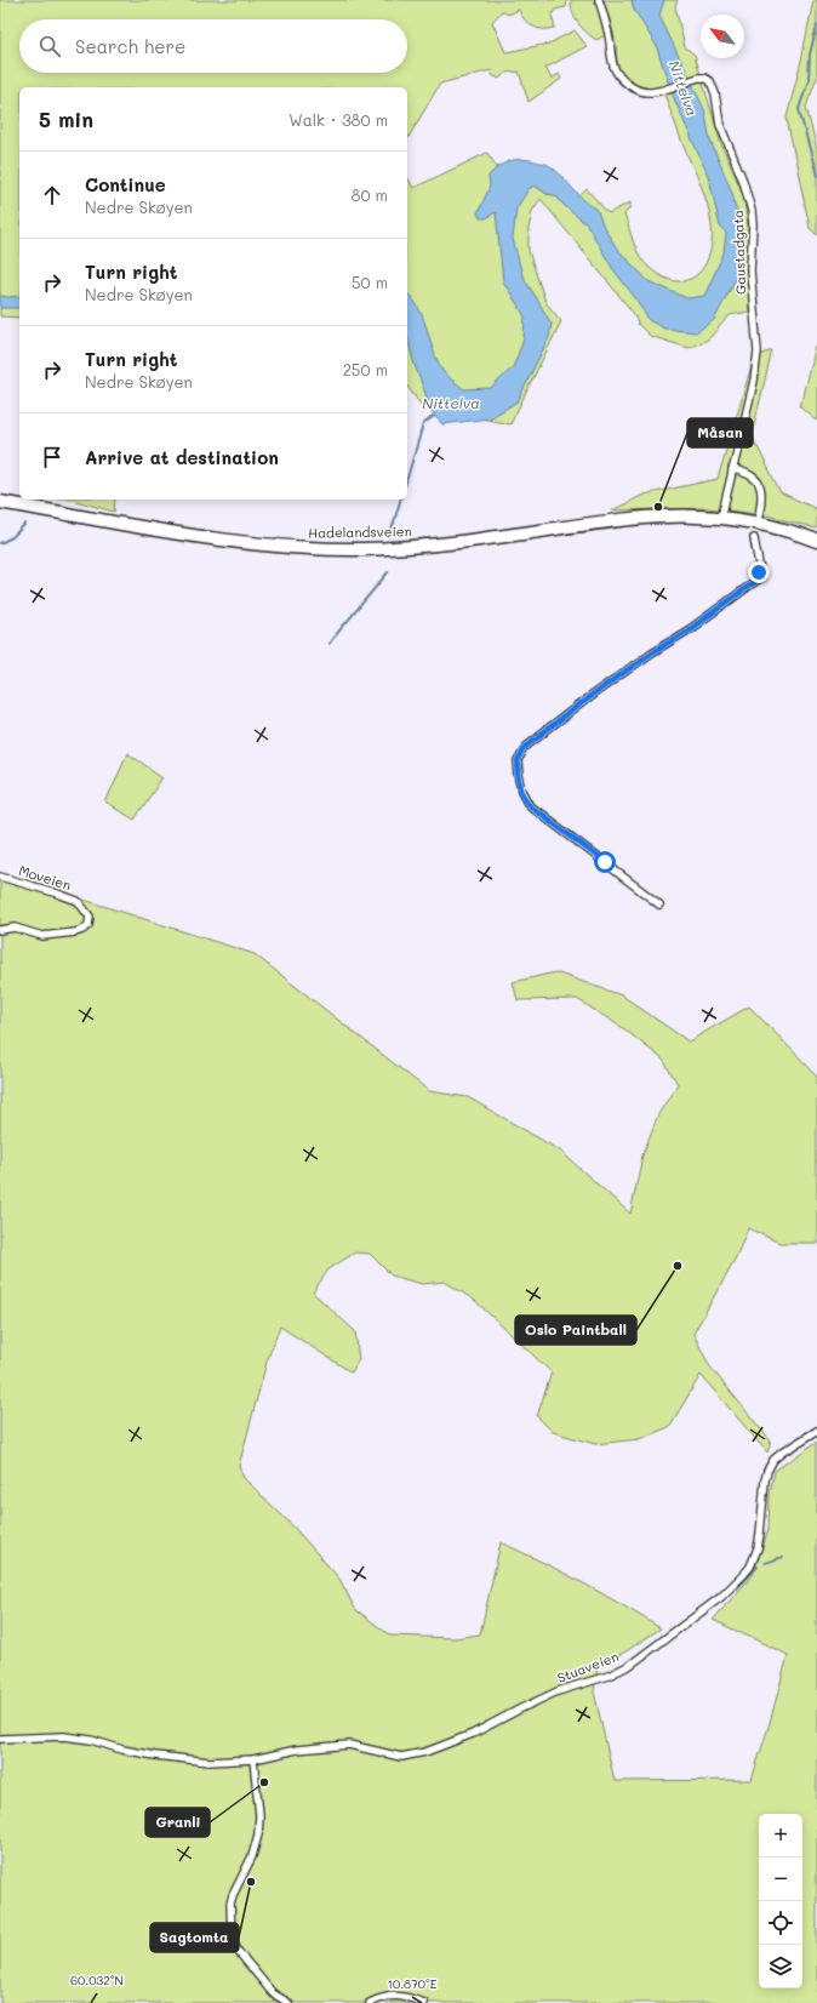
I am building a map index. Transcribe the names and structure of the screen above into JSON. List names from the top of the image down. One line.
{"streets":{"highway":["Hadelandsveien"],"street":["Gaustadgata","Moveien","Stuaveien"]},"crossings":[["Gaustadgata","Hadelandsveien"]],"water":["Nittelva"],"places":["Måsan","Oslo Paintball","Granli","Sagtomta"],"north":"top left","page":{"search":"Search here","heading":["5 min","Walk · 380 m"],"list":[["Continue","Nedre Skøyen","80 m"],["Turn right","Nedre Skøyen","50 m"],["Turn right","Nedre Skøyen","250 m"],"Arrive at destination"],"map_buttons":["+","−"]},"coordinates":["60.032°N","10.870°E"]}
